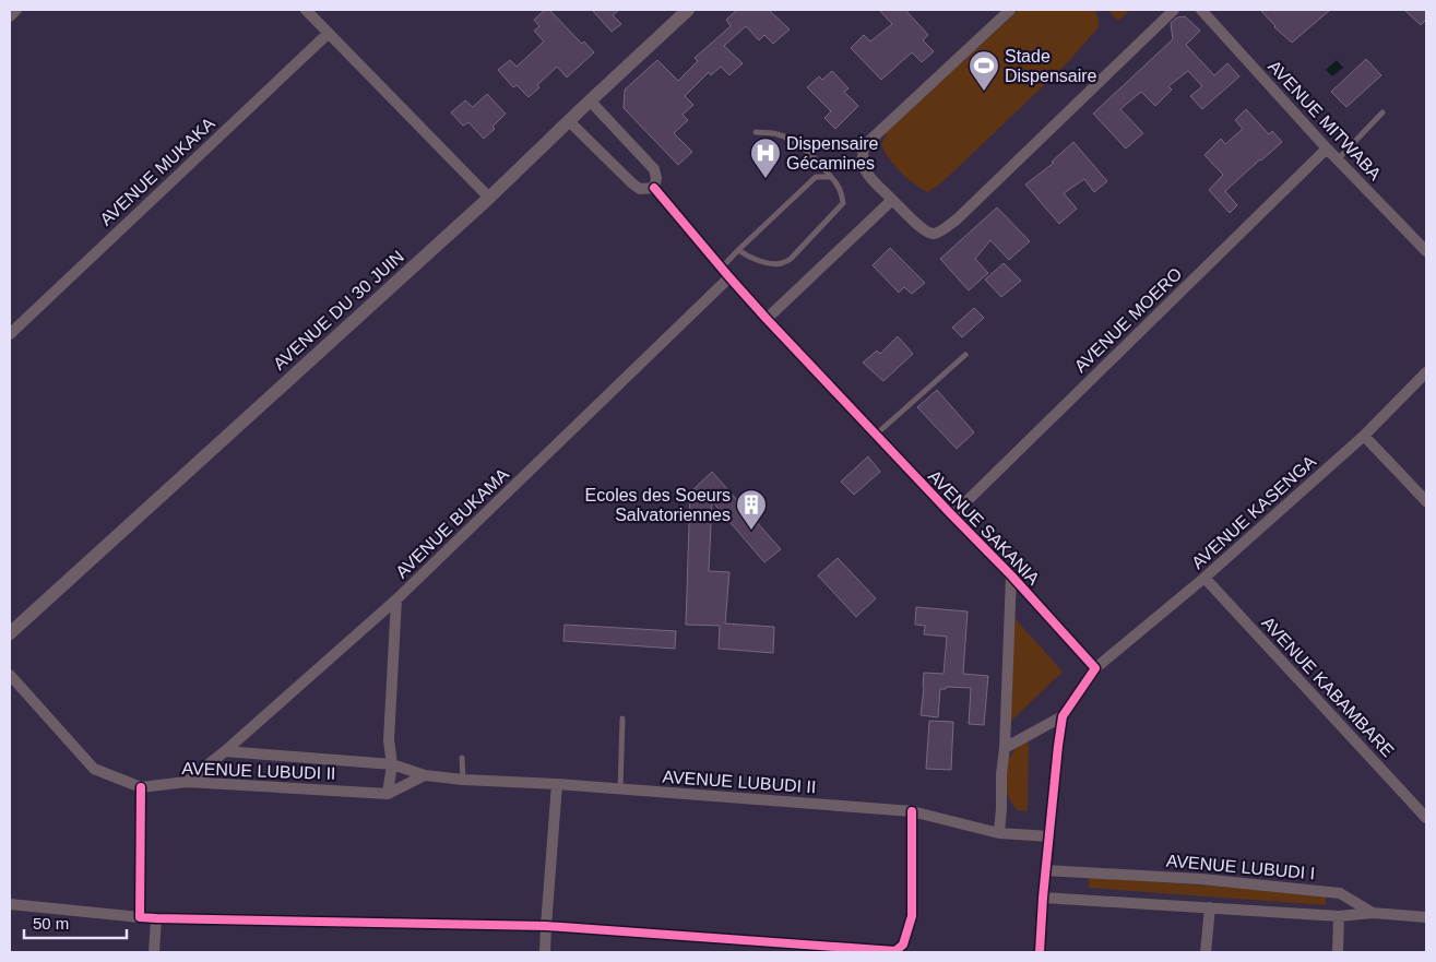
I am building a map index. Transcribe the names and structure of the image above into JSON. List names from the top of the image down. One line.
{"streets":{"street":["AVENUE MITWABA","AVENUE MUKAKA","AVENUE DU 30 JUIN","AVENUE MOERO","AVENUE KASENGA","AVENUE BUKAMA","AVENUE SAKANIA","AVENUE KABAMBARE","AVENUE LUBUDI II","AVENUE LUBUDI I"]},"crossings":[["AVENUE MITWABA","AVENUE MOERO"],["AVENUE MOERO","AVENUE SAKANIA"],["AVENUE KASENGA","AVENUE SAKANIA"],["AVENUE KASENGA","AVENUE KABAMBARE"],["AVENUE BUKAMA","AVENUE SAKANIA"],["AVENUE BUKAMA","AVENUE LUBUDI II"]],"places":{"sports":["Stade Dispensaire"],"hospital":["Dispensaire Gécamines"],"building":["Ecoles des Soeurs Salvatoriennes"]},"scale_bar":"50 m"}
